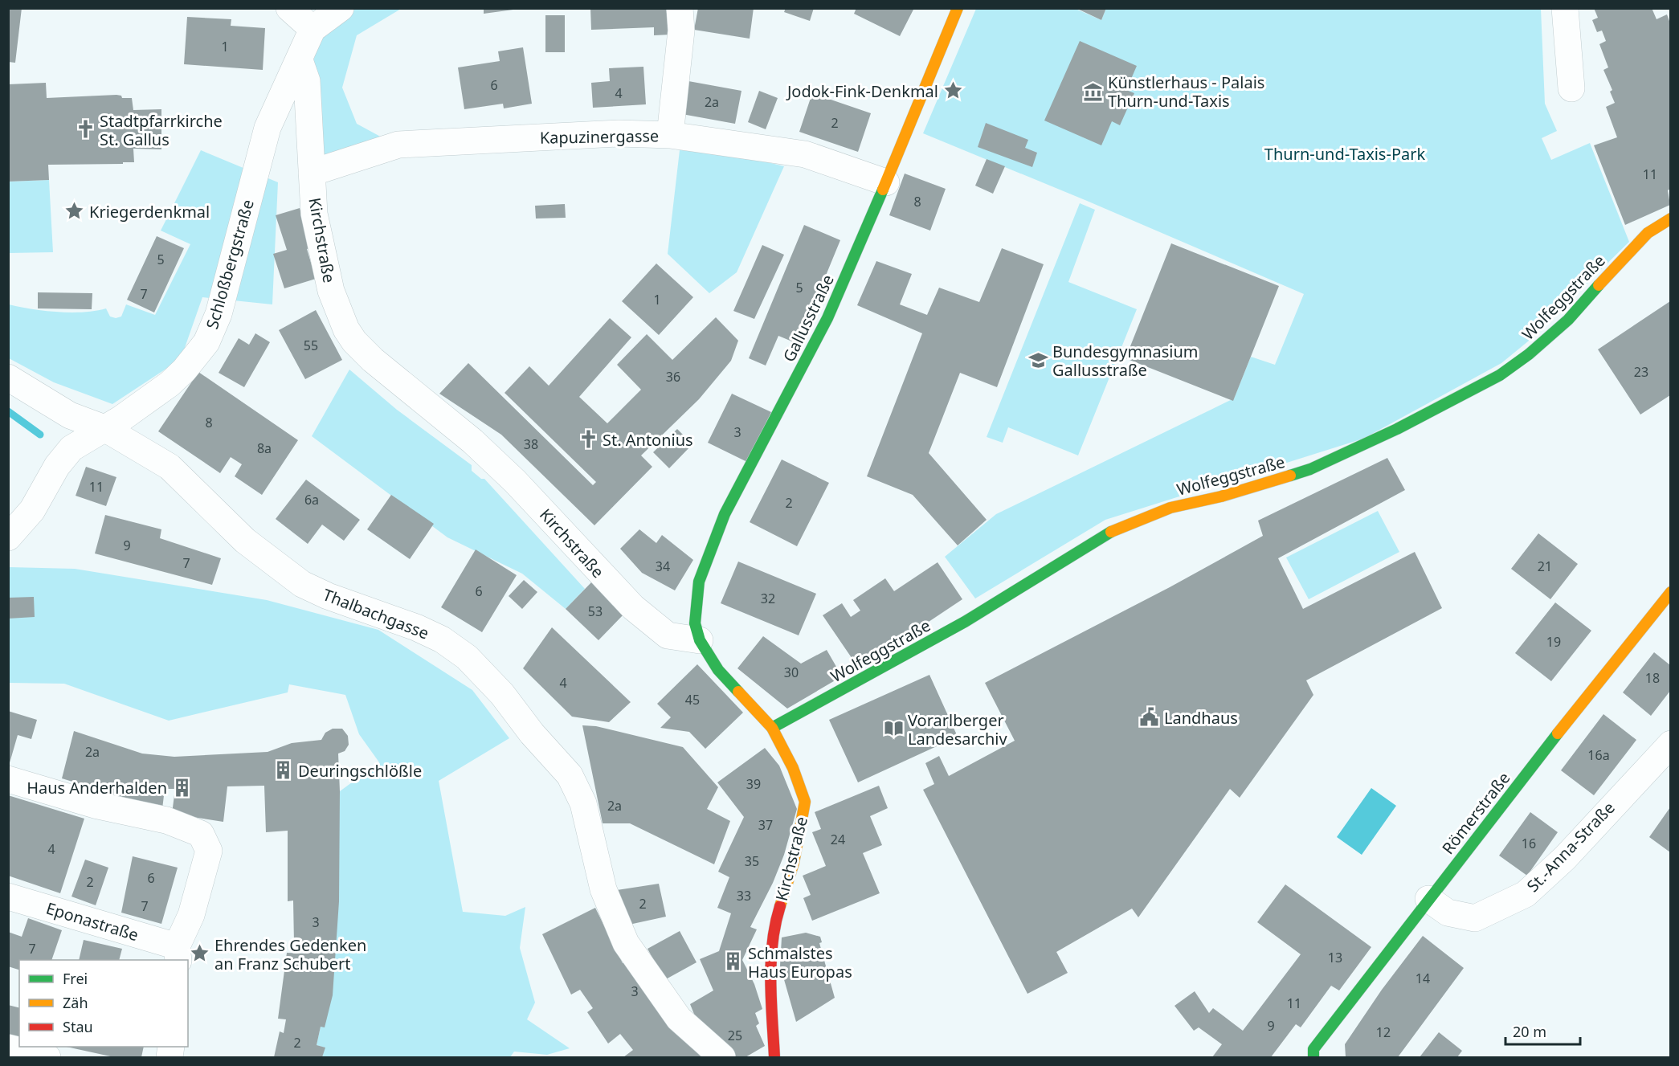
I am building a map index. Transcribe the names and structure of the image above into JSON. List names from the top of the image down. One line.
{"streets":{"street":["Kapuzinergasse","Kirchstraße","Schloßbergstraße","Wolfeggstraße","Gallusstraße","Thalbachgasse","Römerstraße","St.-Anna-Straße","Eponastraße"]},"crossings":[["Kapuzinergasse","Kirchstraße"],["Kapuzinergasse","Gallusstraße"],["Kirchstraße","Schloßbergstraße"],["Kirchstraße","Wolfeggstraße"],["Kirchstraße","Gallusstraße"],["Schloßbergstraße","Thalbachgasse"],["Römerstraße","St.-Anna-Straße"]],"parks":["Thurn-und-Taxis-Park"],"places":{"place":["Jodok-Fink-Denkmal","Kriegerdenkmal","Ehrendes Gedenken an Franz Schubert"],"museum":["Künstlerhaus - Palais Thurn-und-Taxis"],"church":["Stadtpfarrkirche St. Gallus","St. Antonius"],"school or university":["Bundesgymnasium Gallusstraße"],"public building":["Landhaus"],"library":["Vorarlberger Landesarchiv"],"building":["Deuringschlößle","Haus Anderhalden","Schmalstes Haus Europas"]},"house_numbers":["1","6","4","2a","2","11","8","5","5","7","1","55","23","36","8","3","38","8a","11","6a","2","9","7","34","21","6","32","53","19","30","18","4","45","2a","16a","39","2a","37","24","16","4","35","6","2","33","2","7","3","7","13","14","3","11","9","12","25","2"],"legend":["Frei","Zäh","Stau"],"scale_bar":"20 m"}
